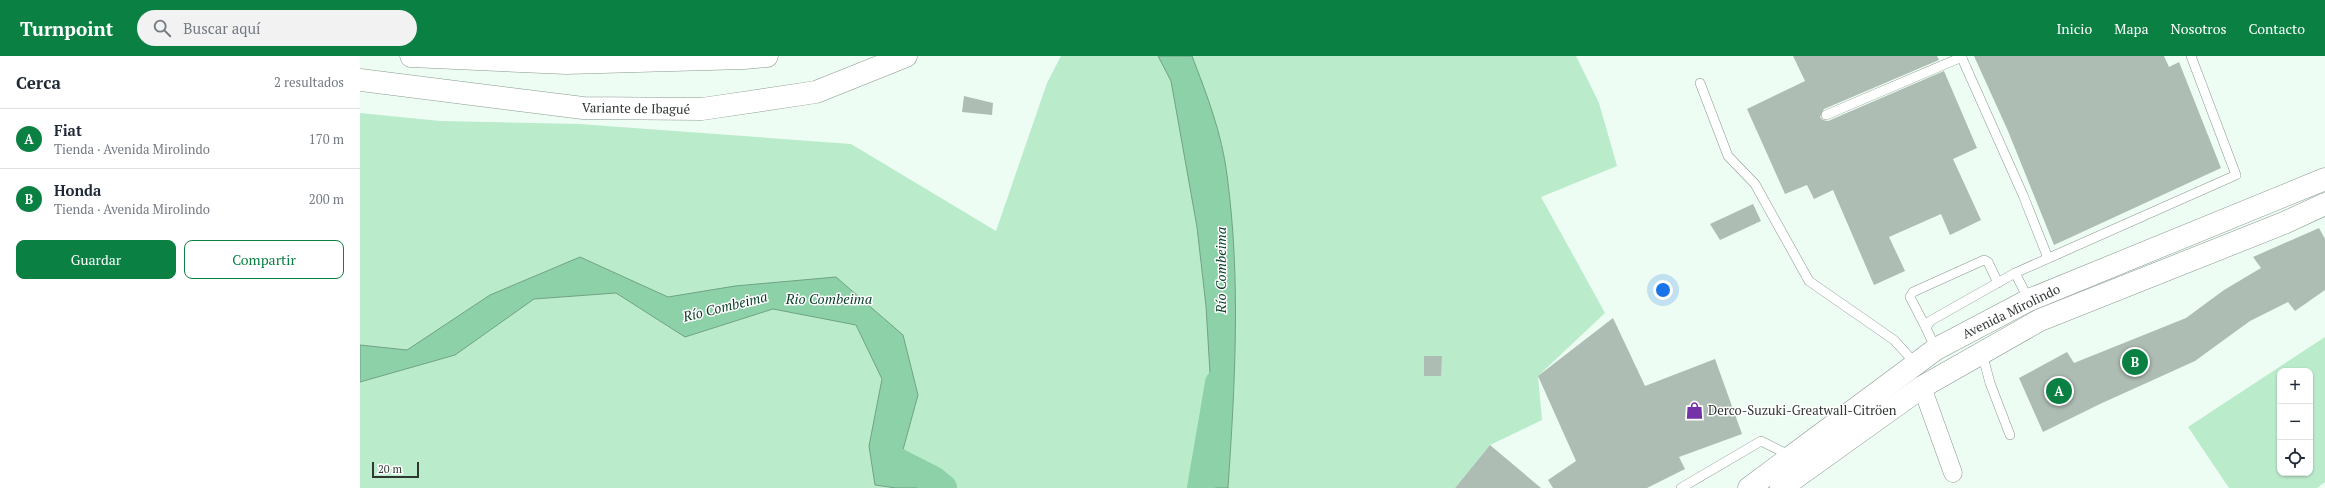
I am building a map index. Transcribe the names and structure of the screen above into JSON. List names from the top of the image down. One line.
{"streets":{"main road":["Variante de Ibagué","Avenida Mirolindo"]},"water":["Río Combeima","Rio Combeima"],"places":{"shop":["Derco-Suzuki-Greatwall-Citröen"]},"scale_bar":"20 m","page":{"header":"Turnpoint","search":"Buscar aquí","nav":["Inicio","Mapa","Nosotros","Contacto"],"heading":["Cerca","2 resultados"],"list":[{"mark":"A","name":"Fiat","note":"Tienda · Avenida Mirolindo","value":"170 m"},{"mark":"B","name":"Honda","note":"Tienda · Avenida Mirolindo","value":"200 m"}],"buttons":["Guardar","Compartir"],"pins":["B","A"],"map_buttons":["+","−"],"scale":"20 m"}}
